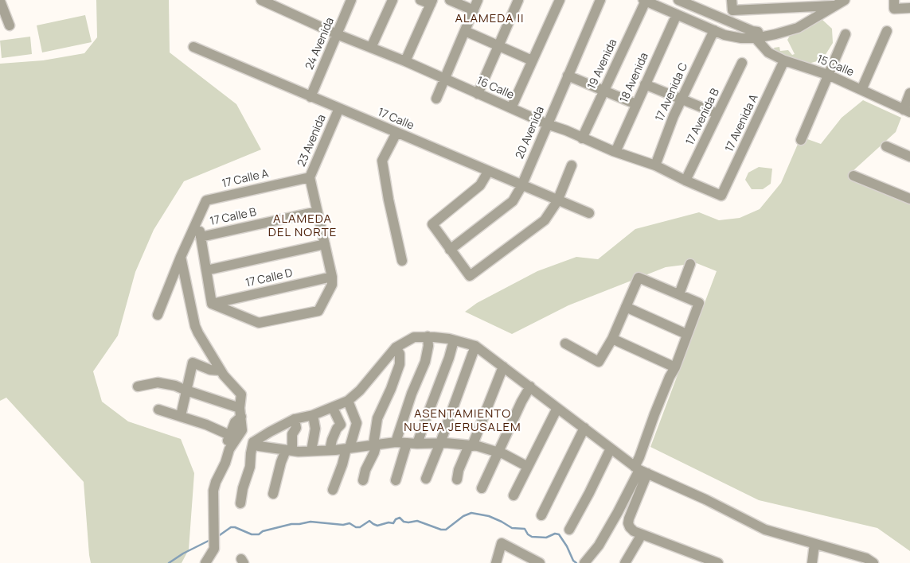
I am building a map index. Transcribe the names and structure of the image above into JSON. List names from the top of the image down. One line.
{"streets":{"street":["24 Avenida","19 Avenida","15 Calle","18 Avenida","16 Calle","17 Avenida C","17 Avenida B","17 Calle","17 Avenida A","20 Avenida","23 Avenida","17 Calle A","17 Calle B","17 Calle D"]},"crossings":[["24 Avenida","16 Calle"],["24 Avenida","17 Calle"],["19 Avenida","16 Calle"],["15 Calle","17 Avenida A"],["18 Avenida","16 Calle"],["16 Calle","17 Avenida C"],["16 Calle","17 Avenida B"],["16 Calle","17 Avenida A"],["16 Calle","20 Avenida"],["17 Calle","20 Avenida"],["17 Calle","23 Avenida"],["23 Avenida","17 Calle A"],["23 Avenida","17 Calle B"],["23 Avenida","17 Calle D"]],"districts":["ALAMEDA II","ALAMEDA DEL NORTE","ASENTAMIENTO NUEVA JERUSALEM"]}
